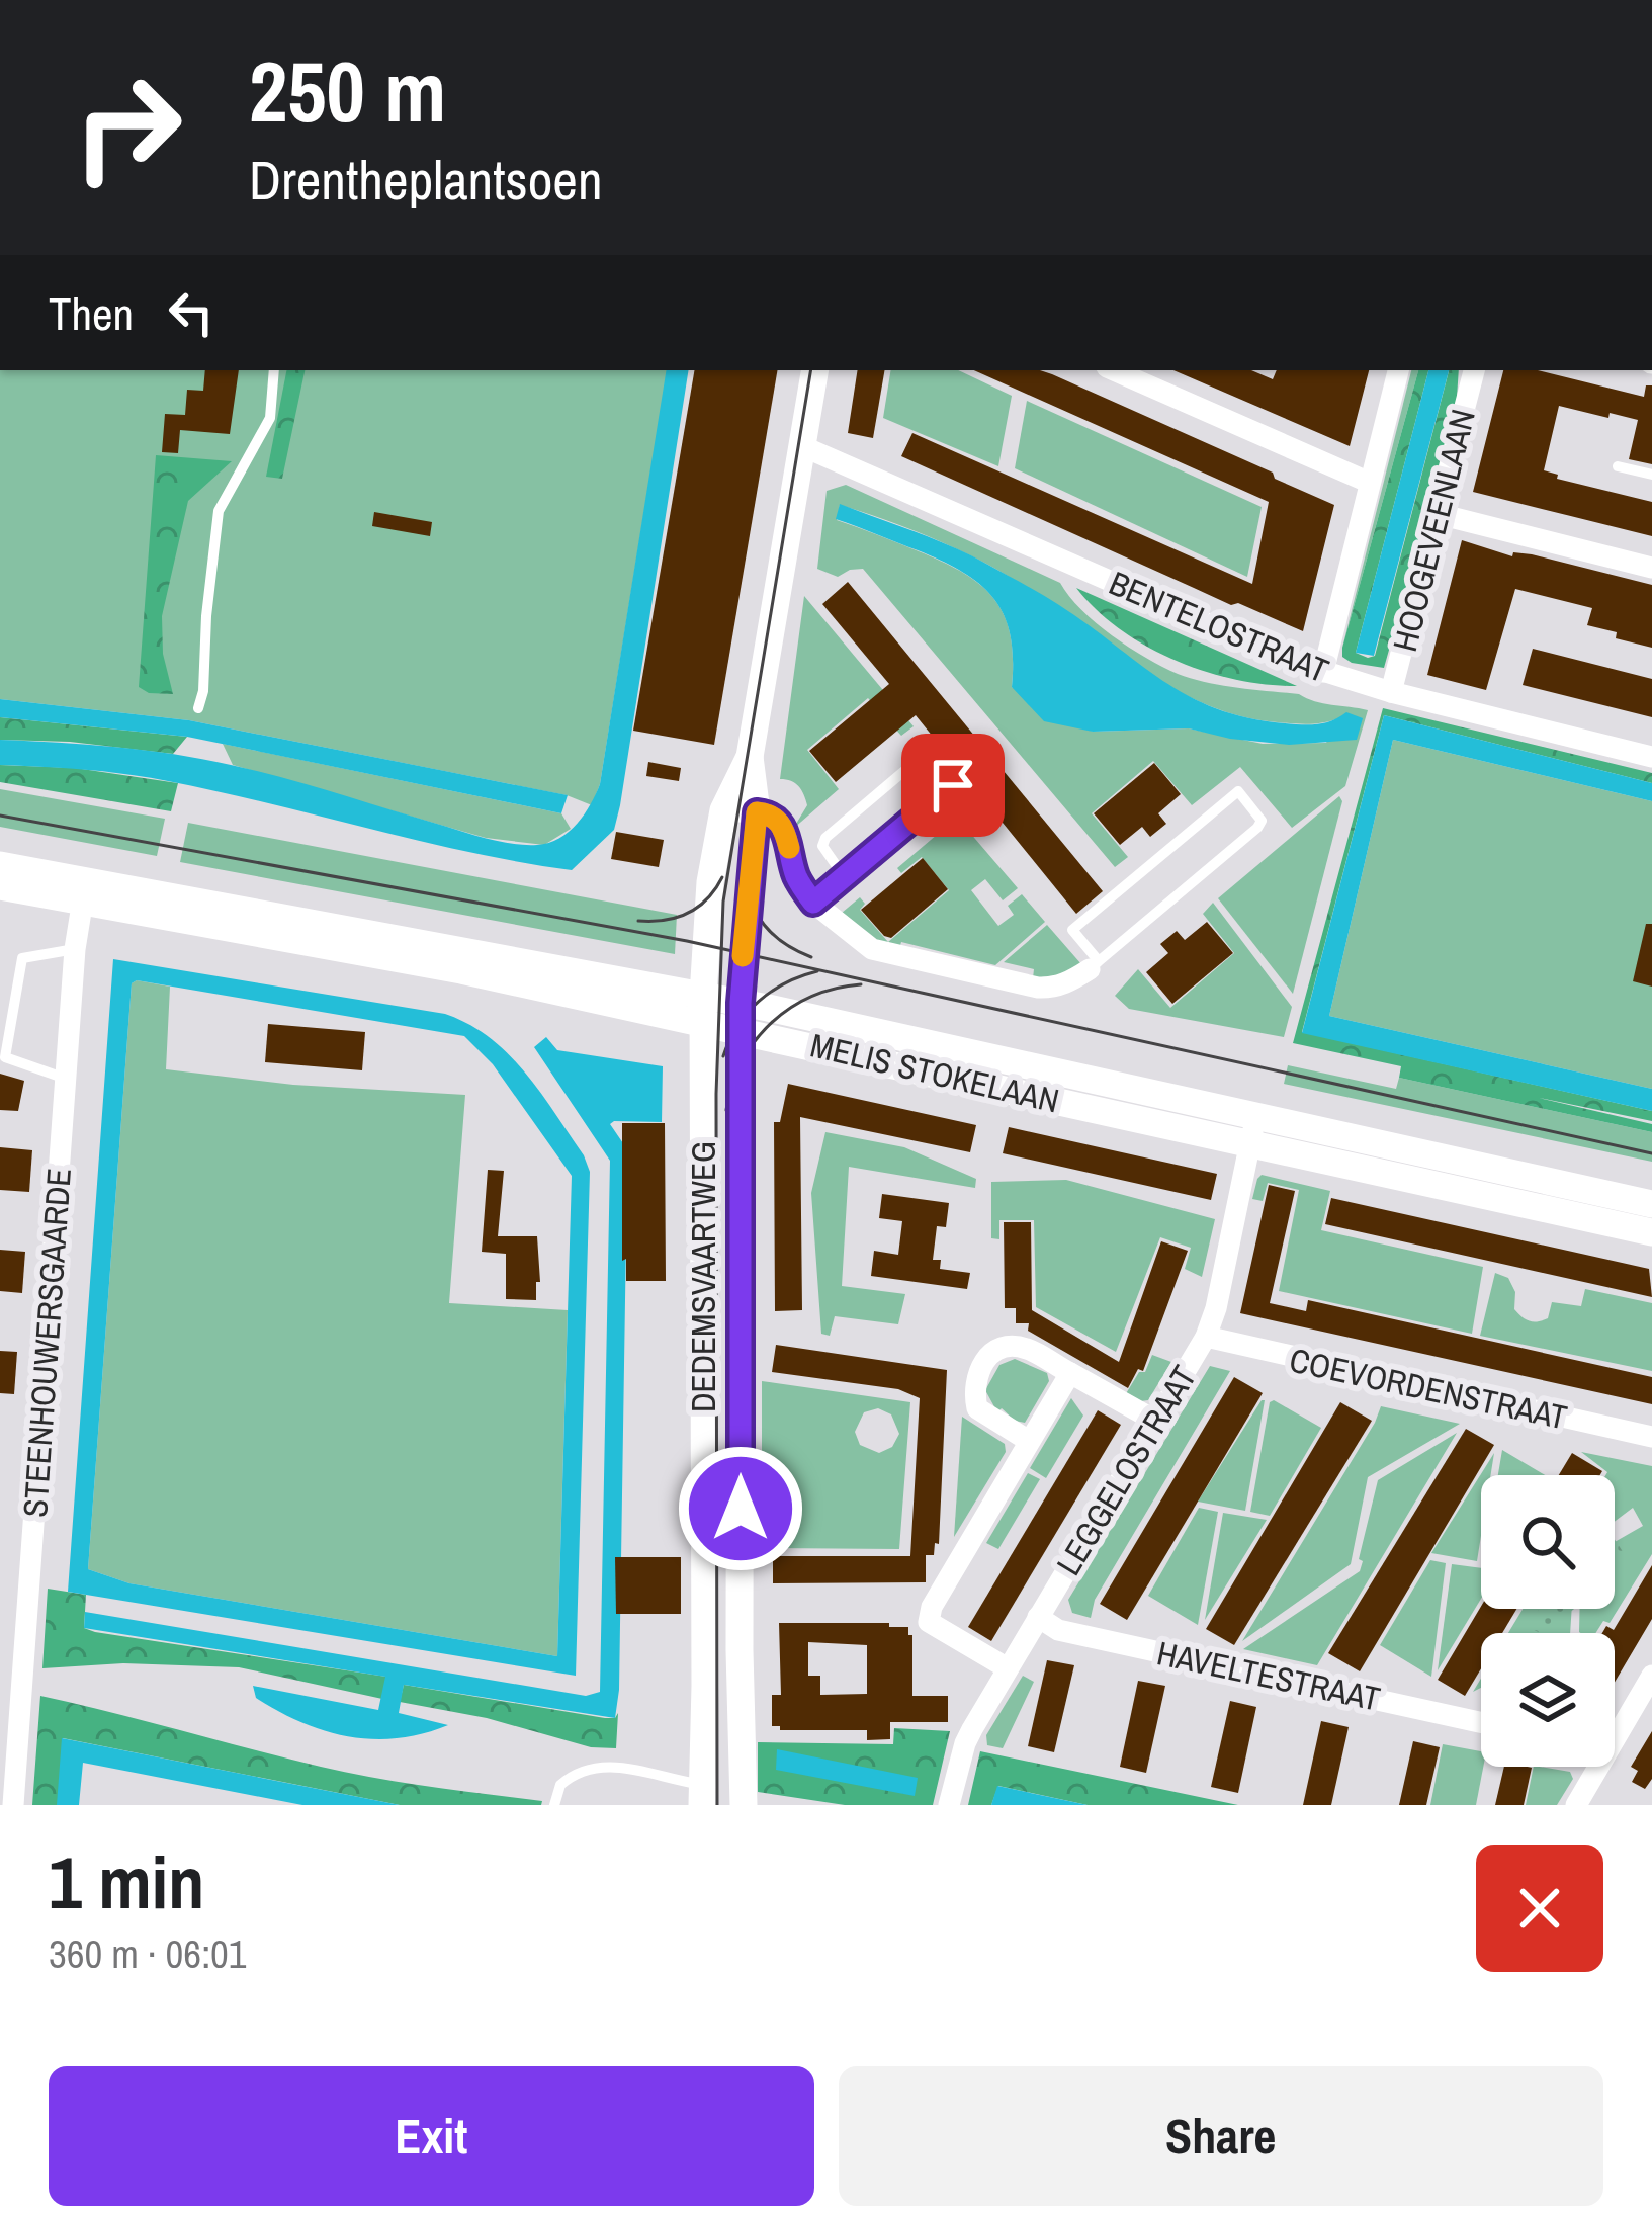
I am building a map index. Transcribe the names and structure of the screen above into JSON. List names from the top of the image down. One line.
{"streets":{"street":["HOOGEVEENLAAN","BENTELOSTRAAT","MELIS STOKELAAN","DEDEMSVAARTWEG","STEENHOUWERSGAARDE","COEVORDENSTRAAT","LEGGELOSTRAAT","HAVELTESTRAAT"]},"crossings":[["HOOGEVEENLAAN","BENTELOSTRAAT"],["BENTELOSTRAAT","DEDEMSVAARTWEG"],["MELIS STOKELAAN","DEDEMSVAARTWEG"],["MELIS STOKELAAN","STEENHOUWERSGAARDE"],["MELIS STOKELAAN","LEGGELOSTRAAT"],["COEVORDENSTRAAT","LEGGELOSTRAAT"],["LEGGELOSTRAAT","HAVELTESTRAAT"]],"page":{"turn":["250 m","Drentheplantsoen"],"then":"Then","heading":["1 min","360 m · 06:01"],"buttons":["Exit","Share"]}}
